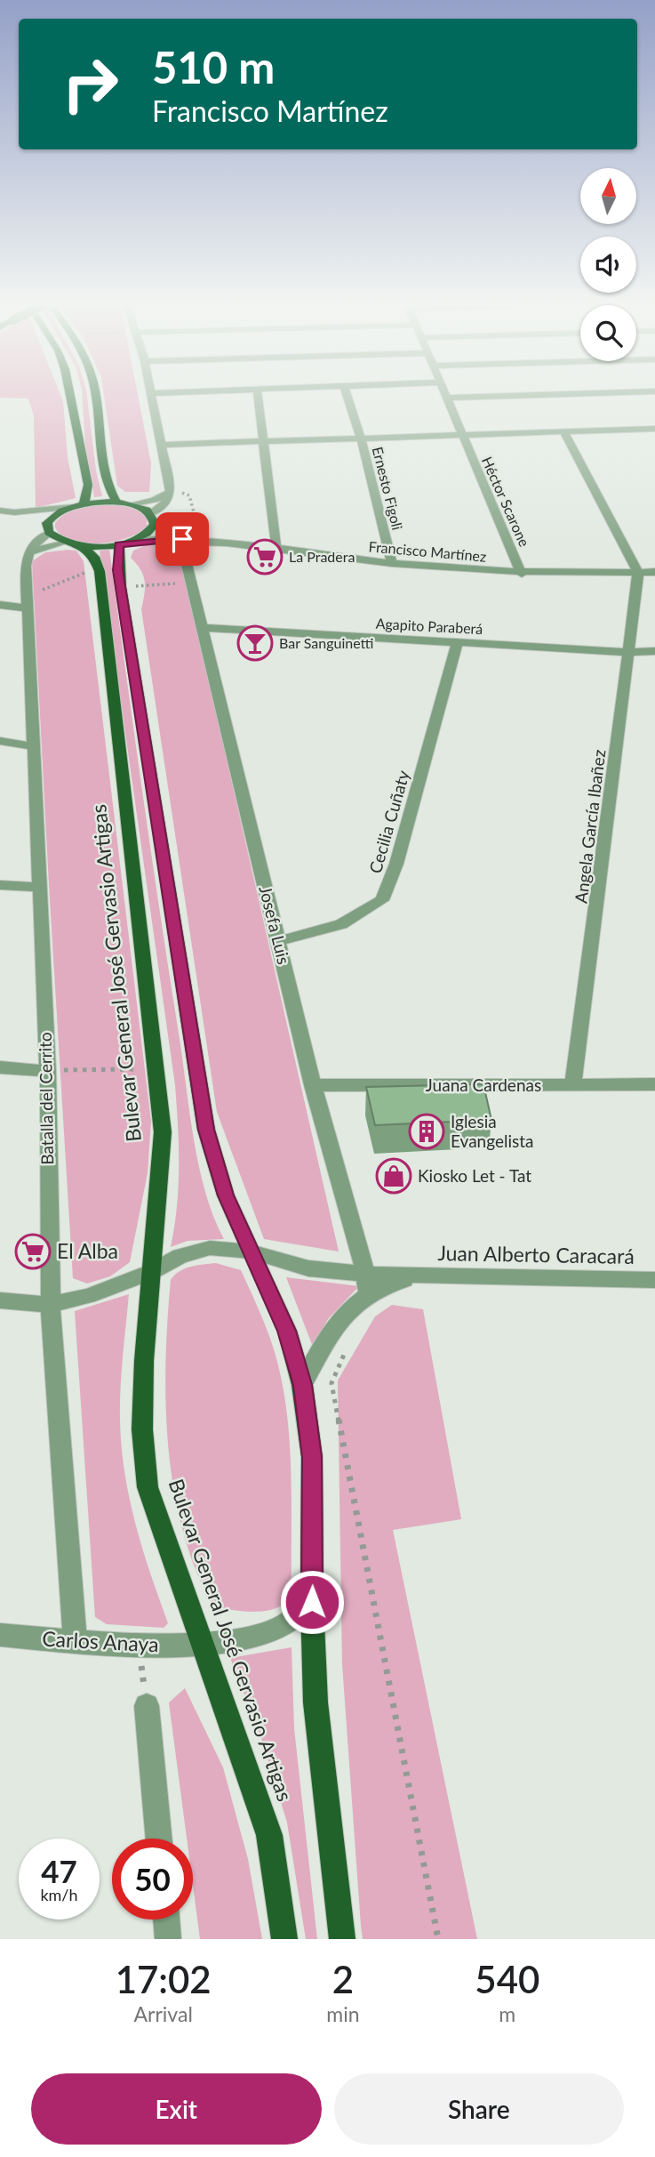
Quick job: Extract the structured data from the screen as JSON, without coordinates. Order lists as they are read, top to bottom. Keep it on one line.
{"streets":{"main road":["Bulevar General José Gervasio Artigas"],"street":["Ernesto Figoli","Héctor Scarone","Francisco Martínez","Agapito Paraberá","Cecilia Cuñaty","Angela García Ibañez","Josefa Luis","Juana Cardenas","Batalla del Cerrito","Juan Alberto Caracará","Carlos Anaya"]},"crossings":[["Ernesto Figoli","Francisco Martínez"],["Héctor Scarone","Francisco Martínez"],["Francisco Martínez","Angela García Ibañez"],["Agapito Paraberá","Cecilia Cuñaty"],["Agapito Paraberá","Angela García Ibañez"],["Agapito Paraberá","Josefa Luis"],["Cecilia Cuñaty","Josefa Luis"],["Angela García Ibañez","Juana Cardenas"],["Josefa Luis","Juana Cardenas"],["Josefa Luis","Juan Alberto Caracará"],["Bulevar General José Gervasio Artigas","Carlos Anaya"],["Batalla del Cerrito","Carlos Anaya"]],"places":{"supermarket":["La Pradera","El Alba"],"bar":["Bar Sanguinetti"],"building":["Iglesia Evangelista"],"shop":["Kiosko Let - Tat"]},"north":"top","page":{"turn":["510 m","Francisco Martínez"],"speed":"47 km/h","limit":"50","eta":["17:02","Arrival","2","min","540","m"],"buttons":["Exit","Share"]}}
